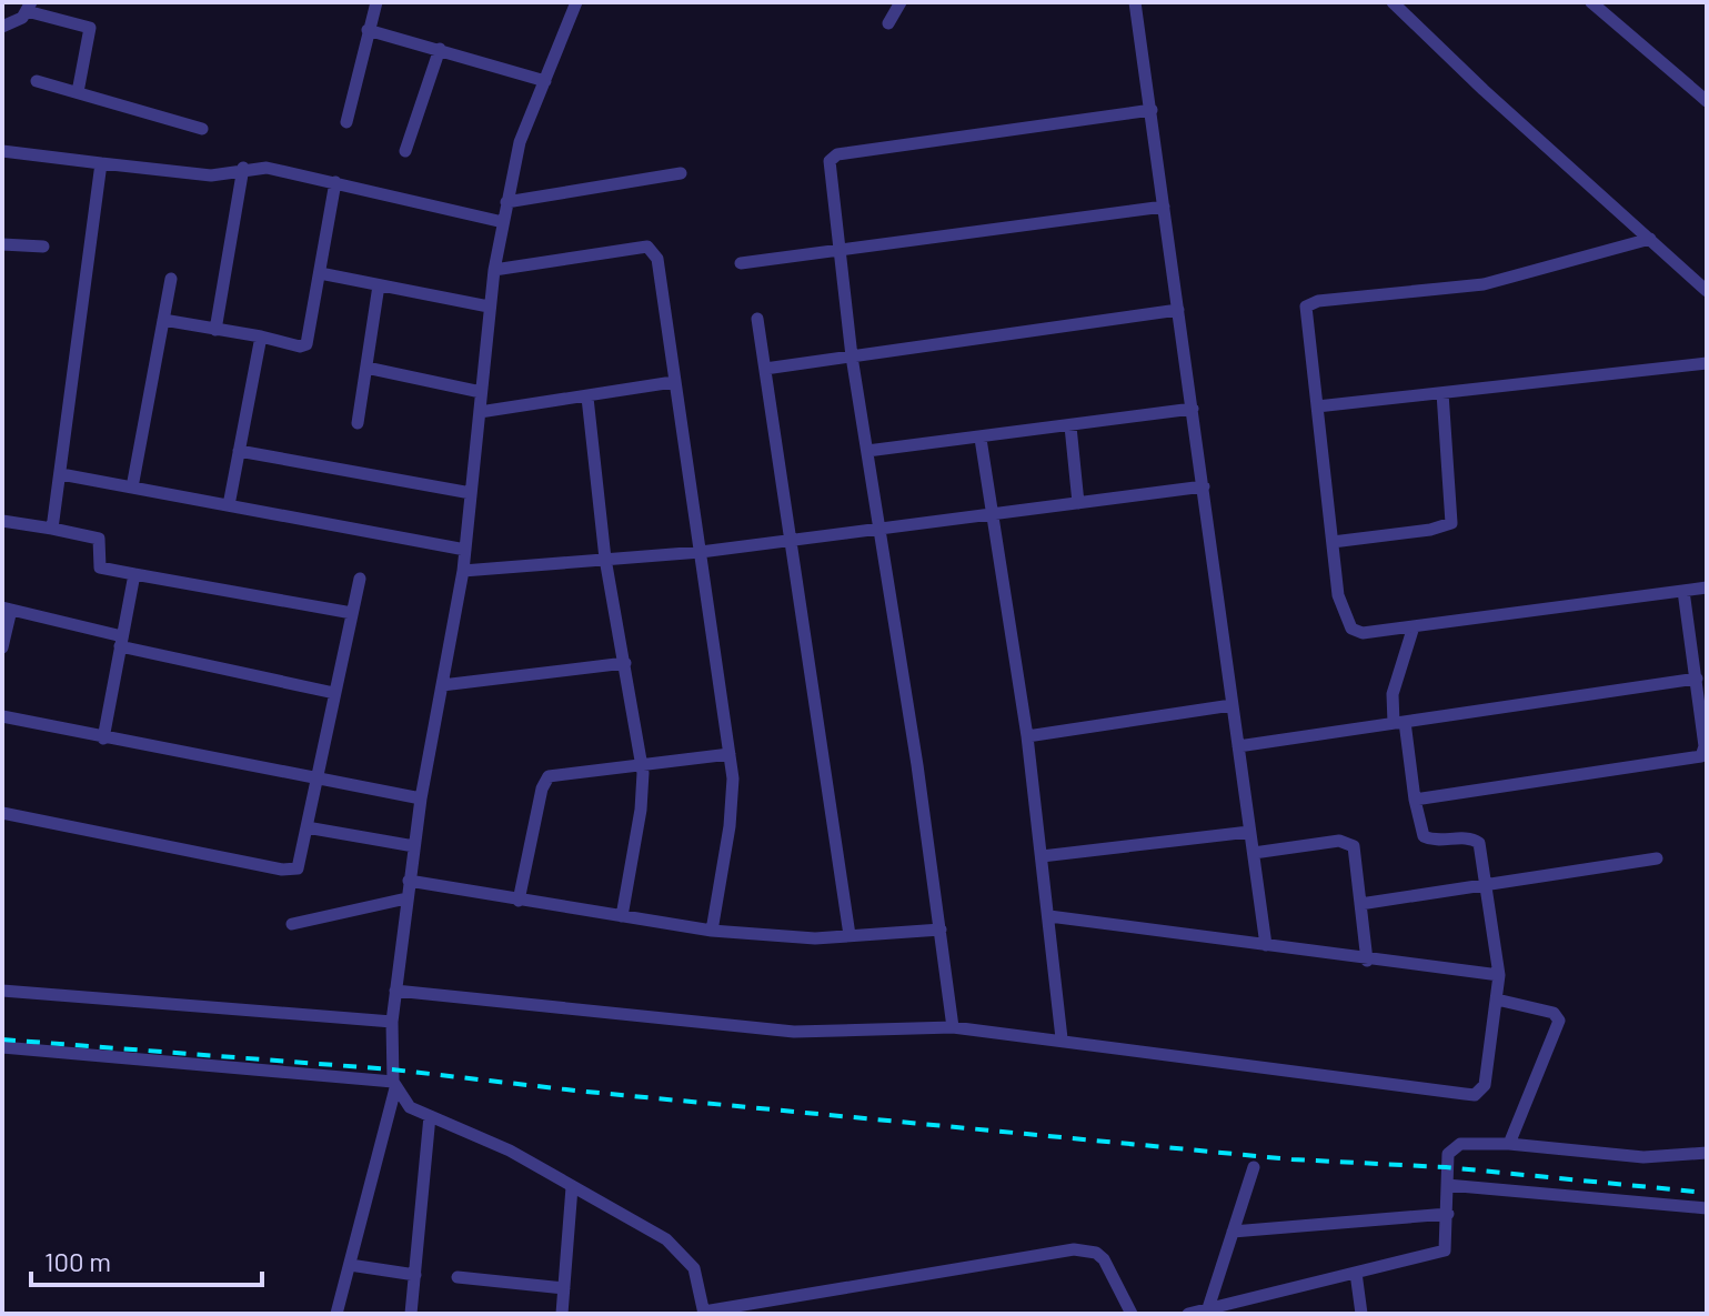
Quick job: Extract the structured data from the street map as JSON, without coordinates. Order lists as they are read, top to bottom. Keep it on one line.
{"scale_bar":"100 m"}
